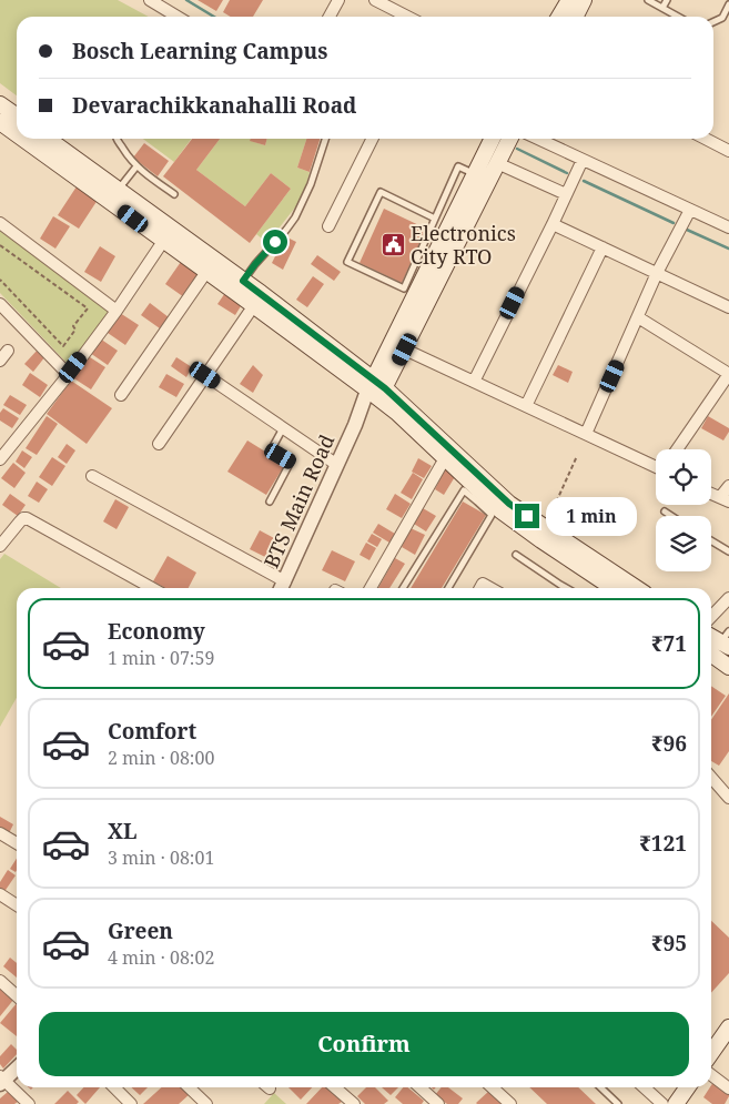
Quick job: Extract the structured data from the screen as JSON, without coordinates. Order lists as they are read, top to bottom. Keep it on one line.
{"streets":{"street":["BTS Main Road"]},"places":{"public building":["Electronics City RTO"]},"page":{"banner":["Bosch Learning Campus","Devarachikkanahalli Road"],"bubble":"1 min","list":[{"name":"Economy","note":"1 min · 07:59","value":"₹71"},{"name":"Comfort","note":"2 min · 08:00","value":"₹96"},{"name":"XL","note":"3 min · 08:01","value":"₹121"},{"name":"Green","note":"4 min · 08:02","value":"₹95"}],"buttons":"Confirm"}}
